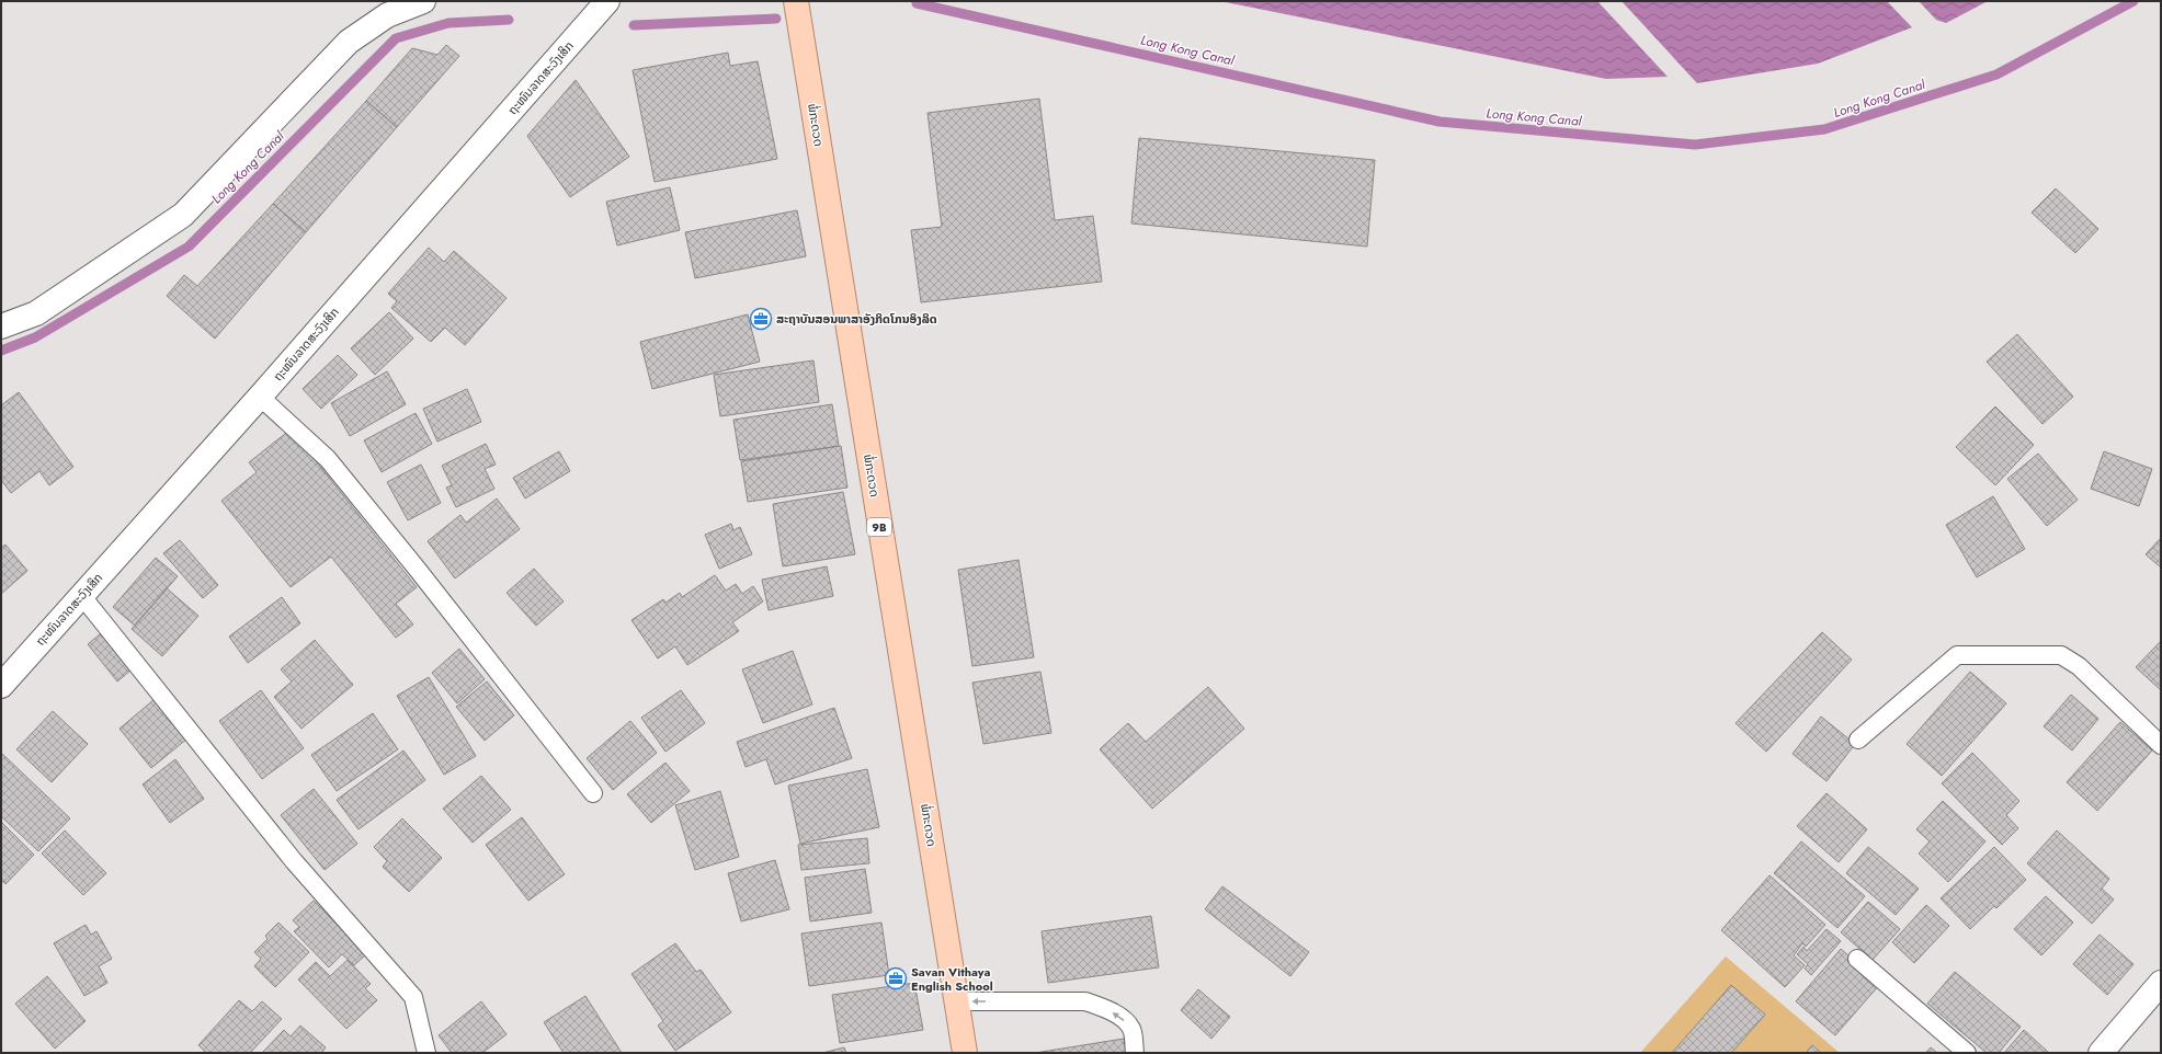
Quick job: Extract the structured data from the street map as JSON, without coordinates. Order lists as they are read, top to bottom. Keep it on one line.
{"streets":{"main road":["ພໍ່ກະດວດ","9B"],"street":["ຖະໜົນລາດສະວົງເສິກ"]},"water":["Long Kong Canal"],"places":{"office":["ສະຖາບັນສອນພາສາອັງກິດໂກນອິງລິດ","Savan Vithaya English School"]}}
